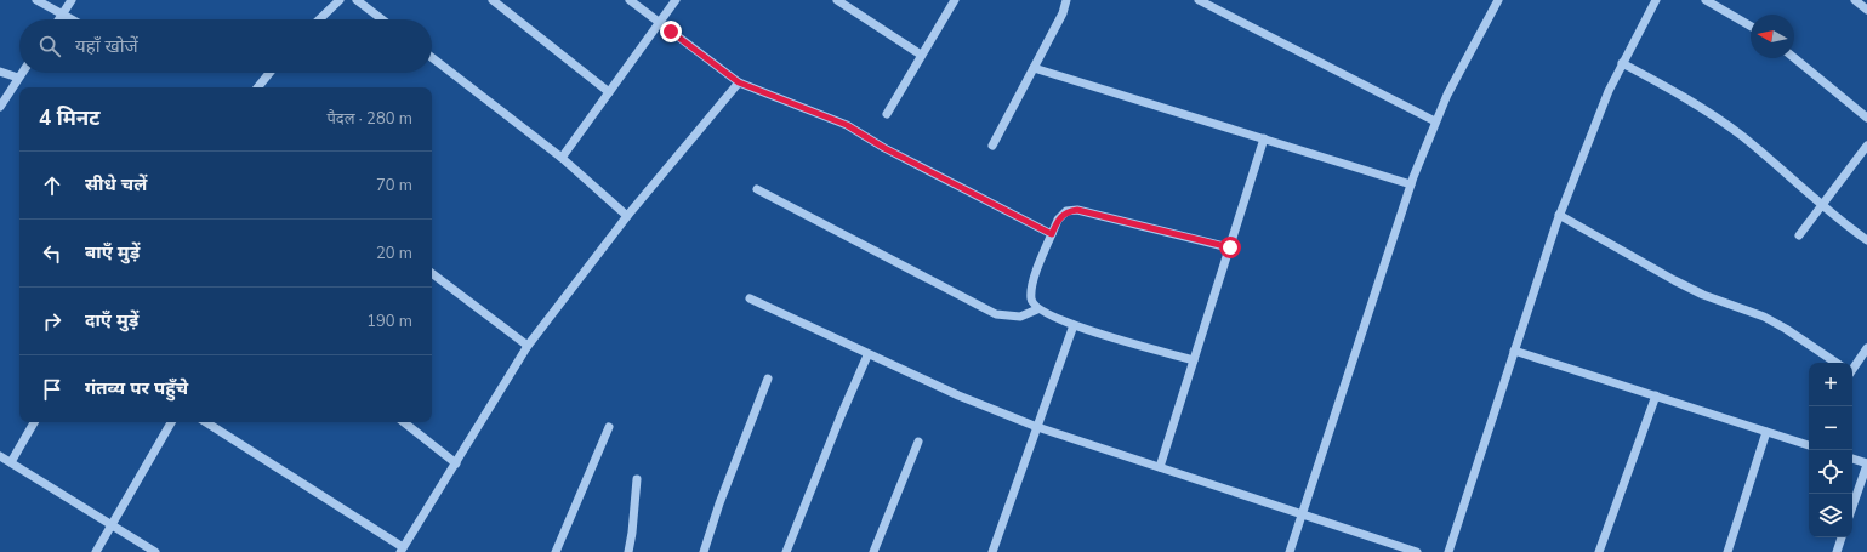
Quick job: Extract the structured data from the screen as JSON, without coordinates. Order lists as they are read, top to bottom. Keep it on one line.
{"north":"left","page":{"search":"यहाँ खोजें","heading":["4 मिनट","पैदल · 280 m"],"list":[["सीधे चलें","70 m"],["बाएँ मुड़ें","20 m"],["दाएँ मुड़ें","190 m"],"गंतव्य पर पहुँचे"],"map_buttons":["+","−"]}}
